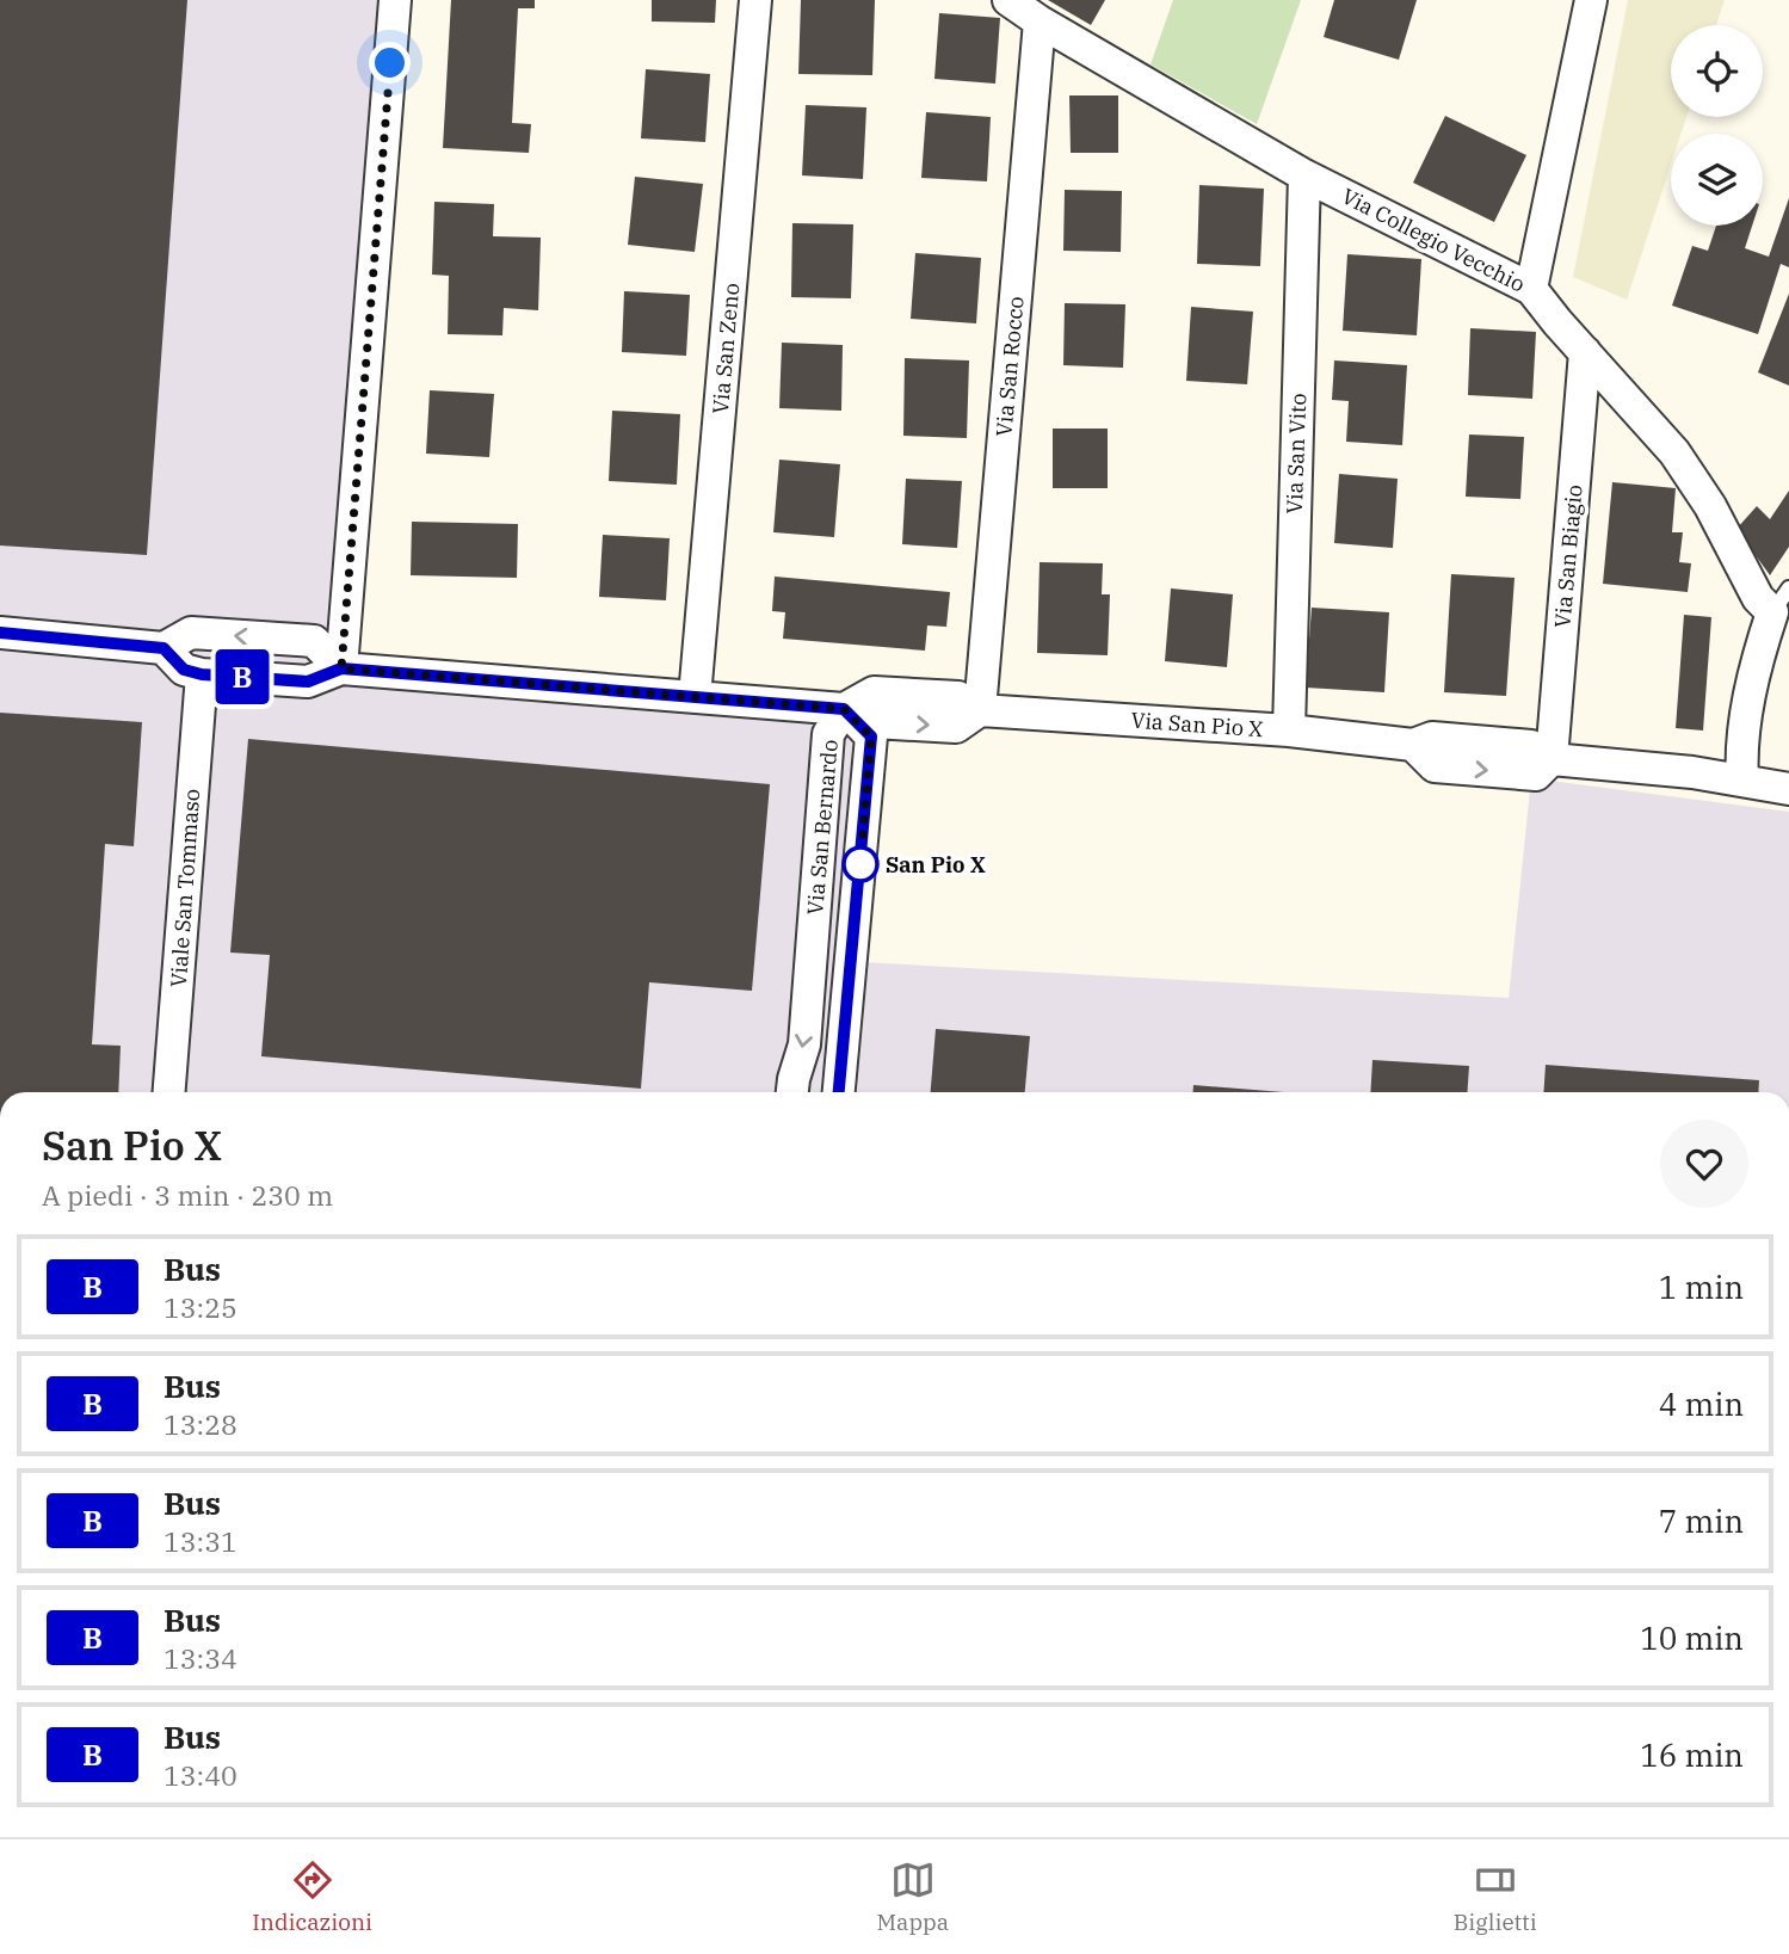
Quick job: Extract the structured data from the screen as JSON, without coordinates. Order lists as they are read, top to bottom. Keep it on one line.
{"streets":{"street":["Via Collegio Vecchio","Via San Zeno","Via San Rocco","Via San Vito","Via San Biagio","Via San Pio X","Via San Bernardo","Viale San Tommaso"]},"crossings":[["Via Collegio Vecchio","Via San Rocco"],["Via Collegio Vecchio","Via San Vito"],["Via Collegio Vecchio","Via San Biagio"],["Via Collegio Vecchio","Via San Pio X"],["Via San Zeno","Via San Pio X"],["Via San Rocco","Via San Pio X"],["Via San Vito","Via San Pio X"],["Via San Biagio","Via San Pio X"],["Via San Pio X","Via San Bernardo"],["Via San Pio X","Viale San Tommaso"]],"places":["San Pio X"],"lines":["bus line B"],"page":{"on_map":"B","heading":["San Pio X","A piedi · 3 min · 230 m"],"list":[{"mark":"B","name":"Bus","note":"13:25","value":"1 min"},{"mark":"B","name":"Bus","note":"13:28","value":"4 min"},{"mark":"B","name":"Bus","note":"13:31","value":"7 min"},{"mark":"B","name":"Bus","note":"13:34","value":"10 min"},{"mark":"B","name":"Bus","note":"13:40","value":"16 min"}],"tabs":["Indicazioni","Mappa","Biglietti"]}}
